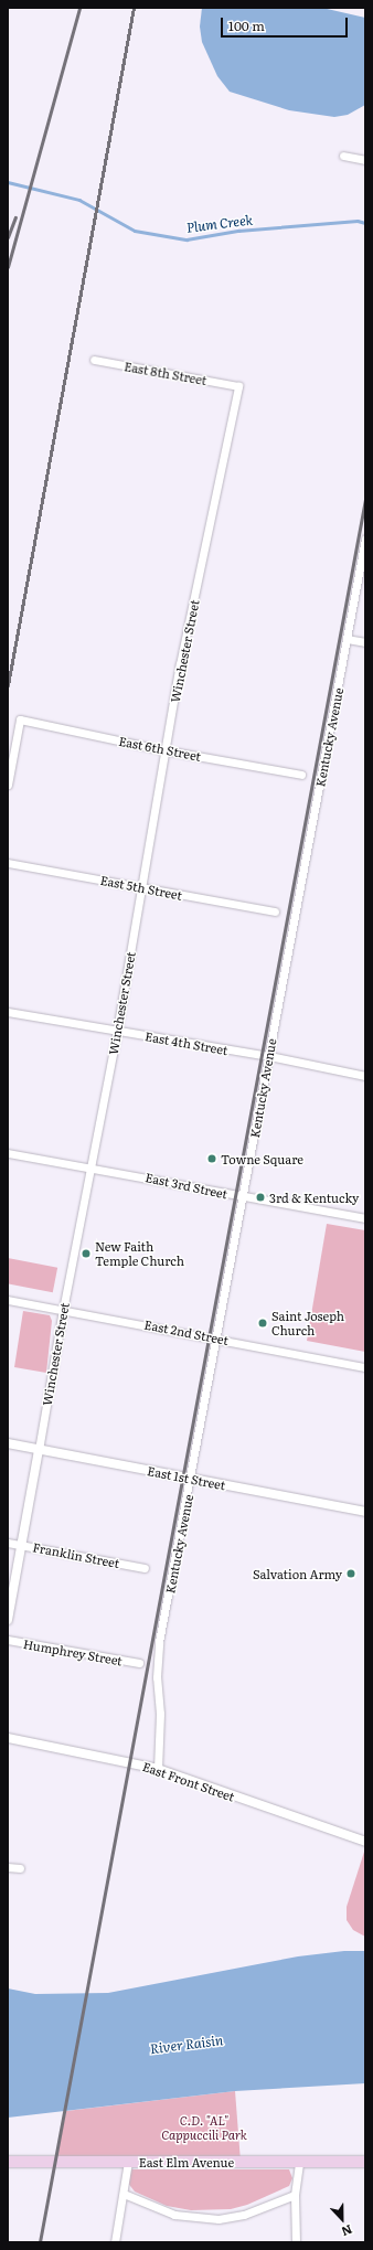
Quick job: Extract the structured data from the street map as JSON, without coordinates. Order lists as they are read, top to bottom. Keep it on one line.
{"streets":{"main road":["East Elm Avenue"],"street":["East 8th Street","Winchester Street","Kentucky Avenue","East 6th Street","East 5th Street","East 4th Street","East 3rd Street","East 2nd Street","East 1st Street","Franklin Street","Humphrey Street","East Front Street"]},"crossings":[["East 8th Street","Winchester Street"],["Winchester Street","East 6th Street"],["Winchester Street","East 5th Street"],["Winchester Street","East 4th Street"],["Winchester Street","East 3rd Street"],["Winchester Street","East 2nd Street"],["Winchester Street","East 1st Street"],["Winchester Street","Franklin Street"],["Kentucky Avenue","East 4th Street"],["Kentucky Avenue","East 3rd Street"],["Kentucky Avenue","East 2nd Street"],["Kentucky Avenue","East 1st Street"],["Kentucky Avenue","East Front Street"]],"water":["Plum Creek","River Raisin"],"parks":["C.D. \"AL\" Cappuccili Park"],"places":["Towne Square","3rd & Kentucky","New Faith Temple Church","Saint Joseph Church","Salvation Army"],"scale_bar":"100 m","north":"bottom"}
